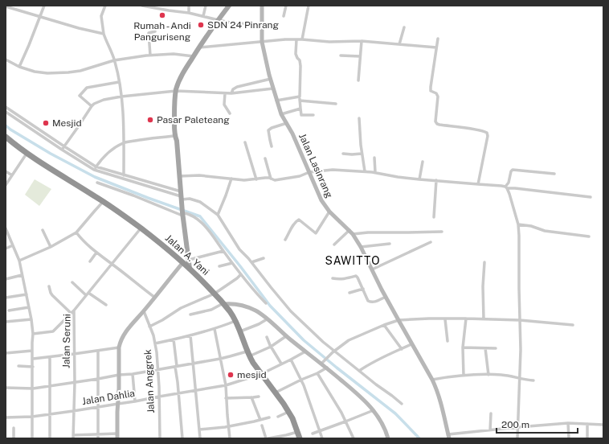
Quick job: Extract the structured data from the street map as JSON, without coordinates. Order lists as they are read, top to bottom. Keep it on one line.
{"streets":{"highway":["Jalan A. Yani"],"street":["Jalan Lasinrang","Jalan Seruni","Jalan Anggrek","Jalan Dahlia"]},"crossings":[["Jalan A. Yani","Jalan Seruni"],["Jalan A. Yani","Jalan Dahlia"],["Jalan Seruni","Jalan Dahlia"],["Jalan Anggrek","Jalan Dahlia"]],"districts":["SAWITTO"],"places":["Rumah - Andi Panguriseng","SDN 24 Pinrang","Pasar Paleteang","Mesjid","mesjid"],"scale_bar":"200 m"}
